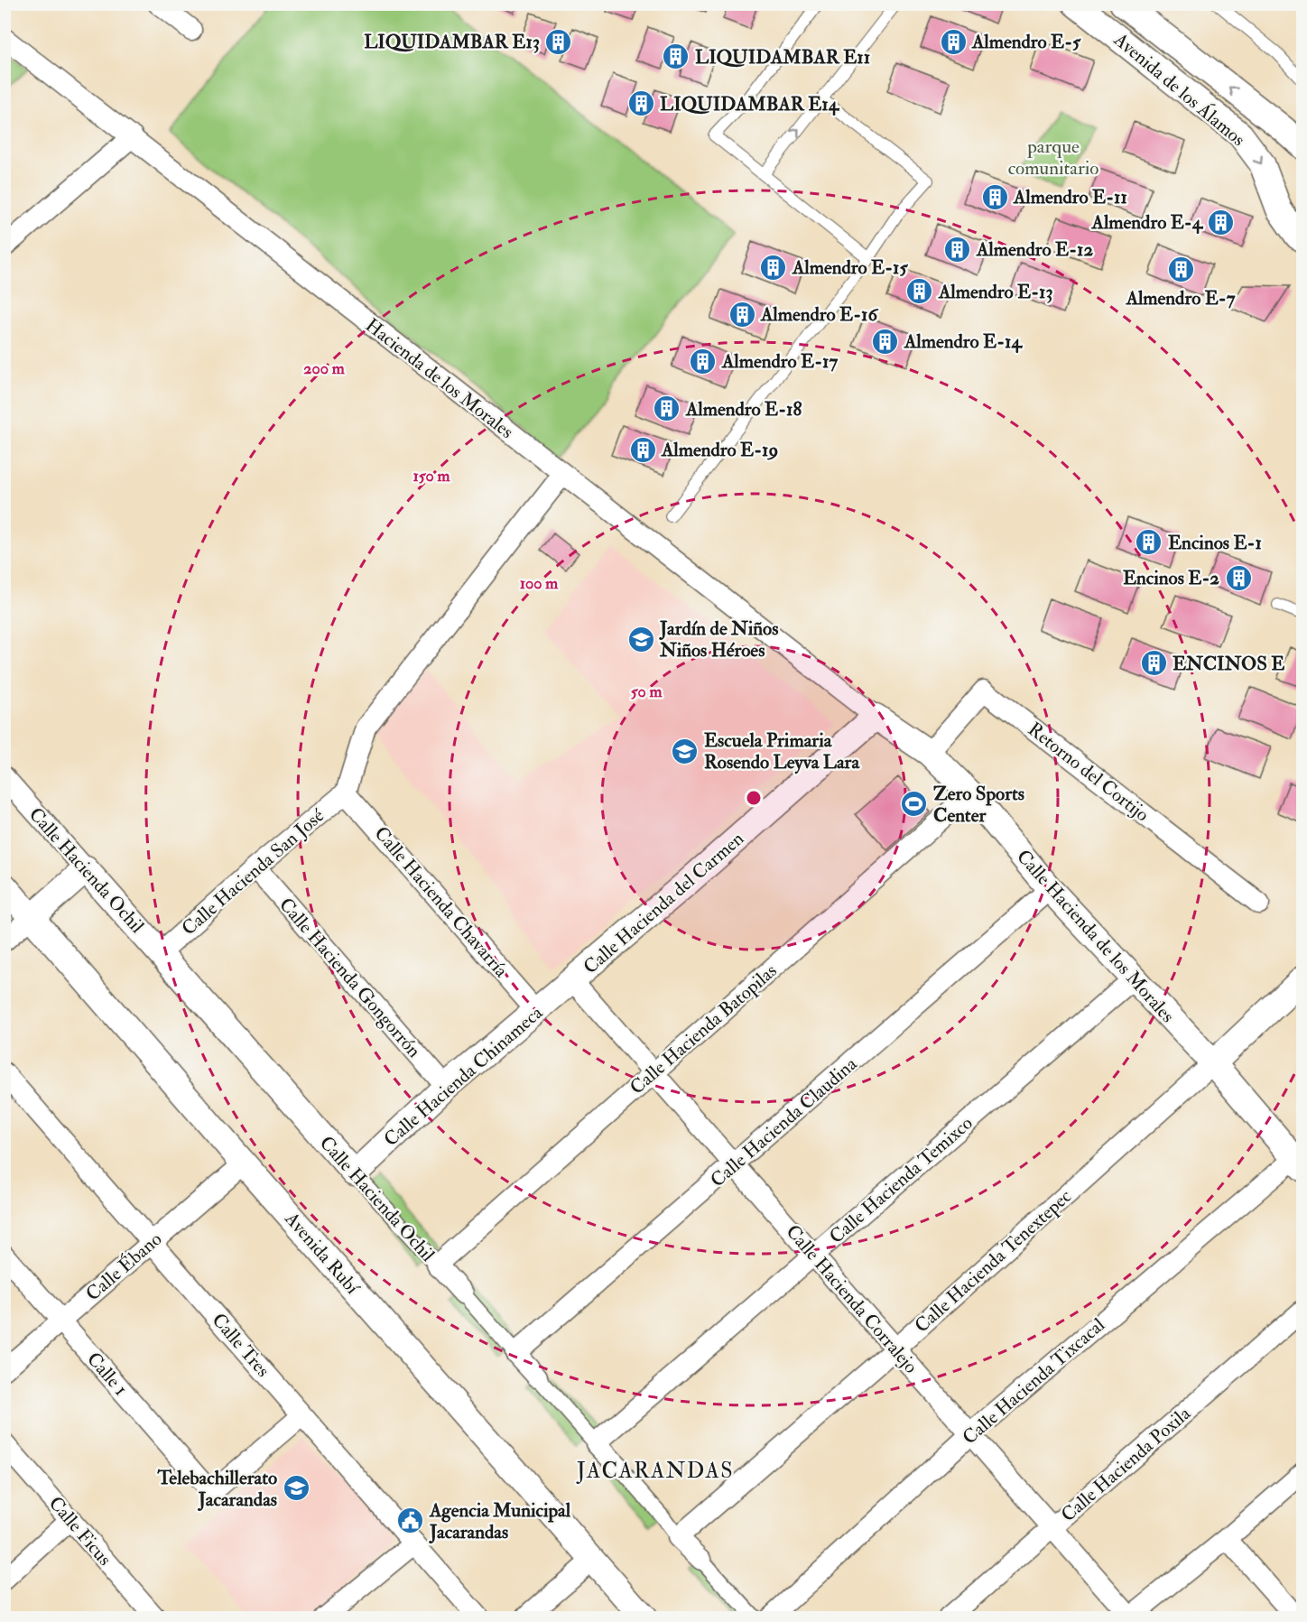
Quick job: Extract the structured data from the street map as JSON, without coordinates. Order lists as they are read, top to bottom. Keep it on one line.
{"streets":{"street":["Avenida de los Álamos","Hacienda de los Morales","Retorno del Cortijo","Calle Hacienda Ochil","Calle Hacienda San José","Calle Hacienda Chavarría","Calle Hacienda del Carmen","Calle Hacienda de los Morales","Calle Hacienda Gongorrón","Calle Hacienda Batopilas","Calle Hacienda Chinameca","Calle Hacienda Claudina","Calle Hacienda Temixco","Avenida Rubí","Calle Hacienda Tenextepec","Calle Ébano","Calle Hacienda Corralejo","Calle Tres","Calle 1","Calle Hacienda Tixcacal","Calle Hacienda Poxila","Calle Ficus"]},"crossings":[["Hacienda de los Morales","Calle Hacienda del Carmen"],["Hacienda de los Morales","Calle Hacienda de los Morales"],["Retorno del Cortijo","Calle Hacienda de los Morales"],["Calle Hacienda Ochil","Calle Hacienda San José"],["Calle Hacienda Ochil","Calle Hacienda Batopilas"],["Calle Hacienda Ochil","Calle Hacienda Chinameca"],["Calle Hacienda Ochil","Calle Hacienda Claudina"],["Calle Hacienda Ochil","Calle Hacienda Temixco"],["Calle Hacienda Ochil","Calle Hacienda Tenextepec"],["Calle Hacienda San José","Calle Hacienda Chavarría"],["Calle Hacienda San José","Calle Hacienda Gongorrón"],["Calle Hacienda Chavarría","Calle Hacienda Chinameca"],["Calle Hacienda del Carmen","Calle Hacienda de los Morales"],["Calle Hacienda del Carmen","Calle Hacienda Chinameca"],["Calle Hacienda del Carmen","Calle Hacienda Corralejo"],["Calle Hacienda de los Morales","Calle Hacienda Batopilas"],["Calle Hacienda de los Morales","Calle Hacienda Claudina"],["Calle Hacienda de los Morales","Calle Hacienda Temixco"],["Calle Hacienda de los Morales","Calle Hacienda Tenextepec"],["Calle Hacienda de los Morales","Calle Hacienda Tixcacal"],["Calle Hacienda Gongorrón","Calle Hacienda Chinameca"],["Calle Hacienda Batopilas","Calle Hacienda Corralejo"],["Calle Hacienda Chinameca","Calle Hacienda Corralejo"],["Calle Hacienda Claudina","Calle Hacienda Corralejo"],["Calle Hacienda Temixco","Calle Hacienda Corralejo"],["Avenida Rubí","Calle Ébano"],["Calle Hacienda Tenextepec","Calle Hacienda Corralejo"],["Calle Ébano","Calle Tres"],["Calle Ébano","Calle 1"],["Calle Hacienda Corralejo","Calle Hacienda Tixcacal"],["Calle Hacienda Corralejo","Calle Hacienda Poxila"],["Calle Tres","Calle 1"]],"districts":["JACARANDAS"],"parks":["parque comunitario"],"places":{"building":["LIQUIDAMBAR E13","Almendro E-5","LIQUIDAMBAR E11","LIQUIDAMBAR E14","Almendro E-11","Almendro E-4","Almendro E-12","Almendro E-15","Almendro E-7","Almendro E-13","Almendro E-16","Almendro E-14","Almendro E-17","Almendro E-18","Almendro E-19","Encinos E-1","Encinos E-2","ENCINOS E"],"school or university":["Jardín de Niños Niños Héroes","Escuela Primaria Rosendo Leyva Lara","Telebachillerato Jacarandas"],"sports":["Zero Sports Center"],"public building":["Agencia Municipal Jacarandas"]},"rings":["200 m","150 m","100 m","50 m"]}
